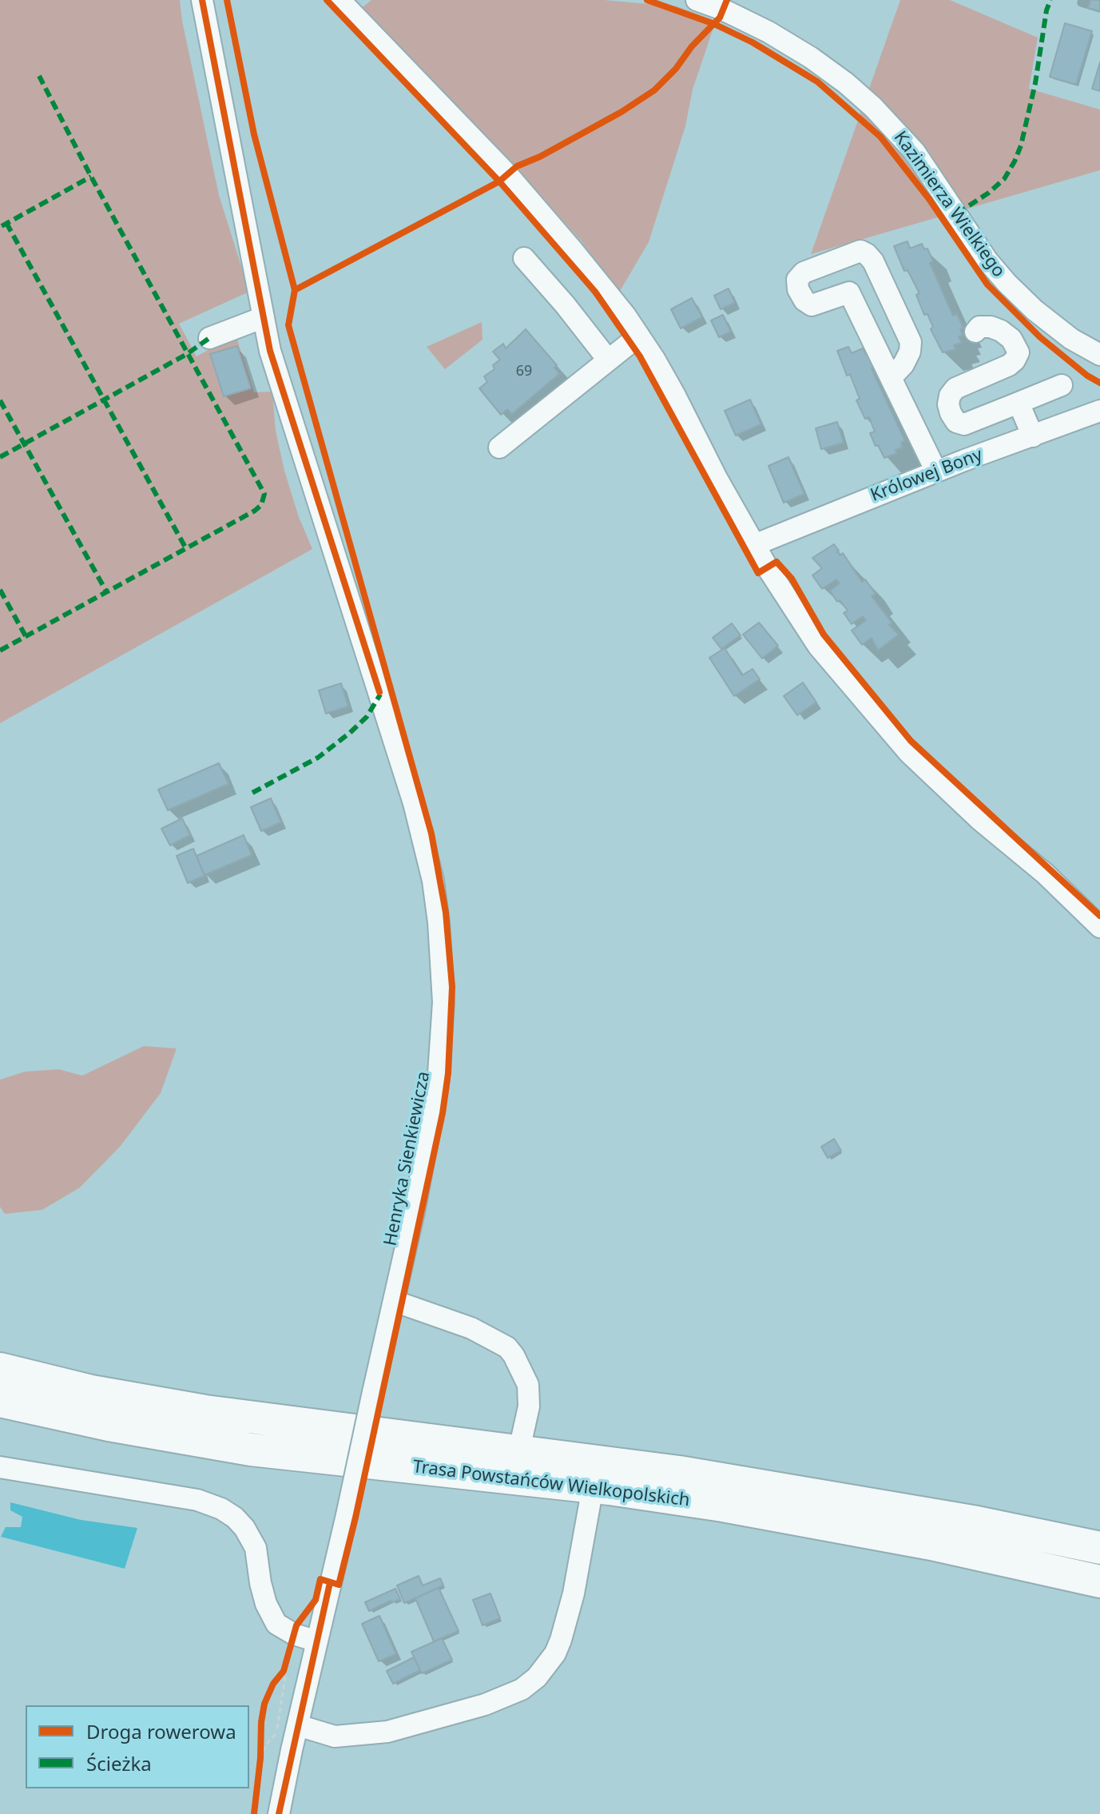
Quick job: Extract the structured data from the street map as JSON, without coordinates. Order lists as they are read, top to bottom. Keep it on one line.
{"streets":{"highway":["Trasa Powstańców Wielkopolskich"],"street":["Kazimierza Wielkiego","Królowej Bony","Henryka Sienkiewicza"]},"house_numbers":["69"],"legend":["Droga rowerowa","Ścieżka"]}
